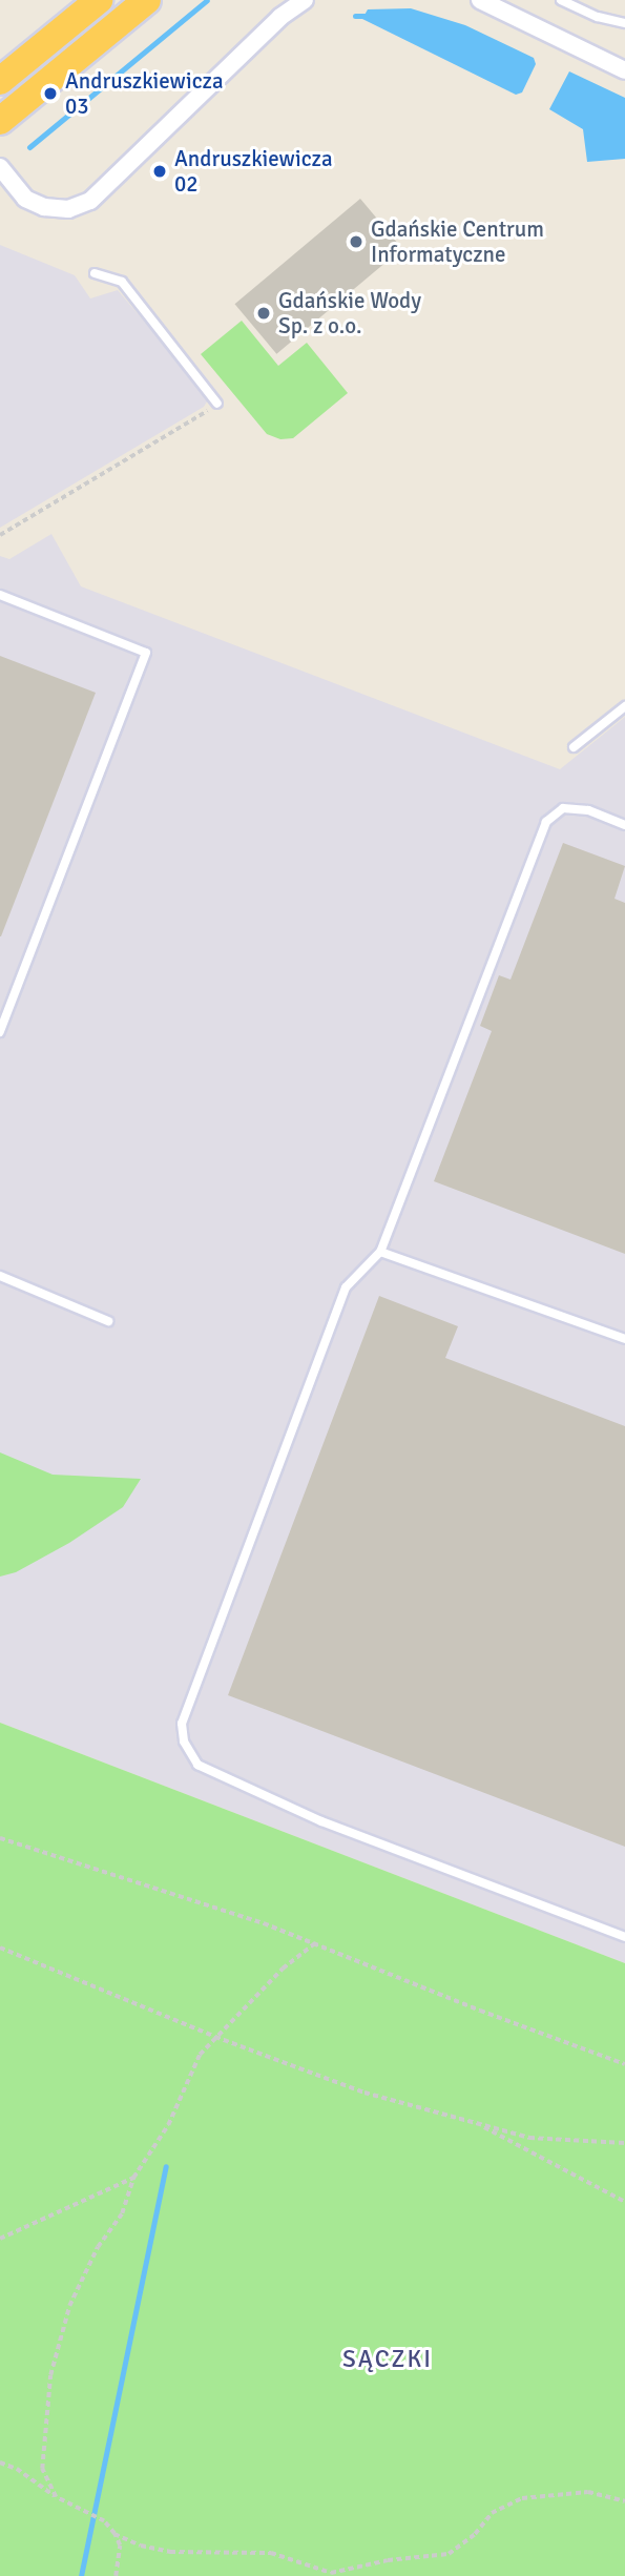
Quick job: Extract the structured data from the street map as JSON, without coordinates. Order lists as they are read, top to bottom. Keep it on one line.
{"districts":["SĄCZKI"],"places":["Andruszkiewicza 03","Andruszkiewicza 02","Gdańskie Centrum Informatyczne","Gdańskie Wody Sp. z o.o."]}
